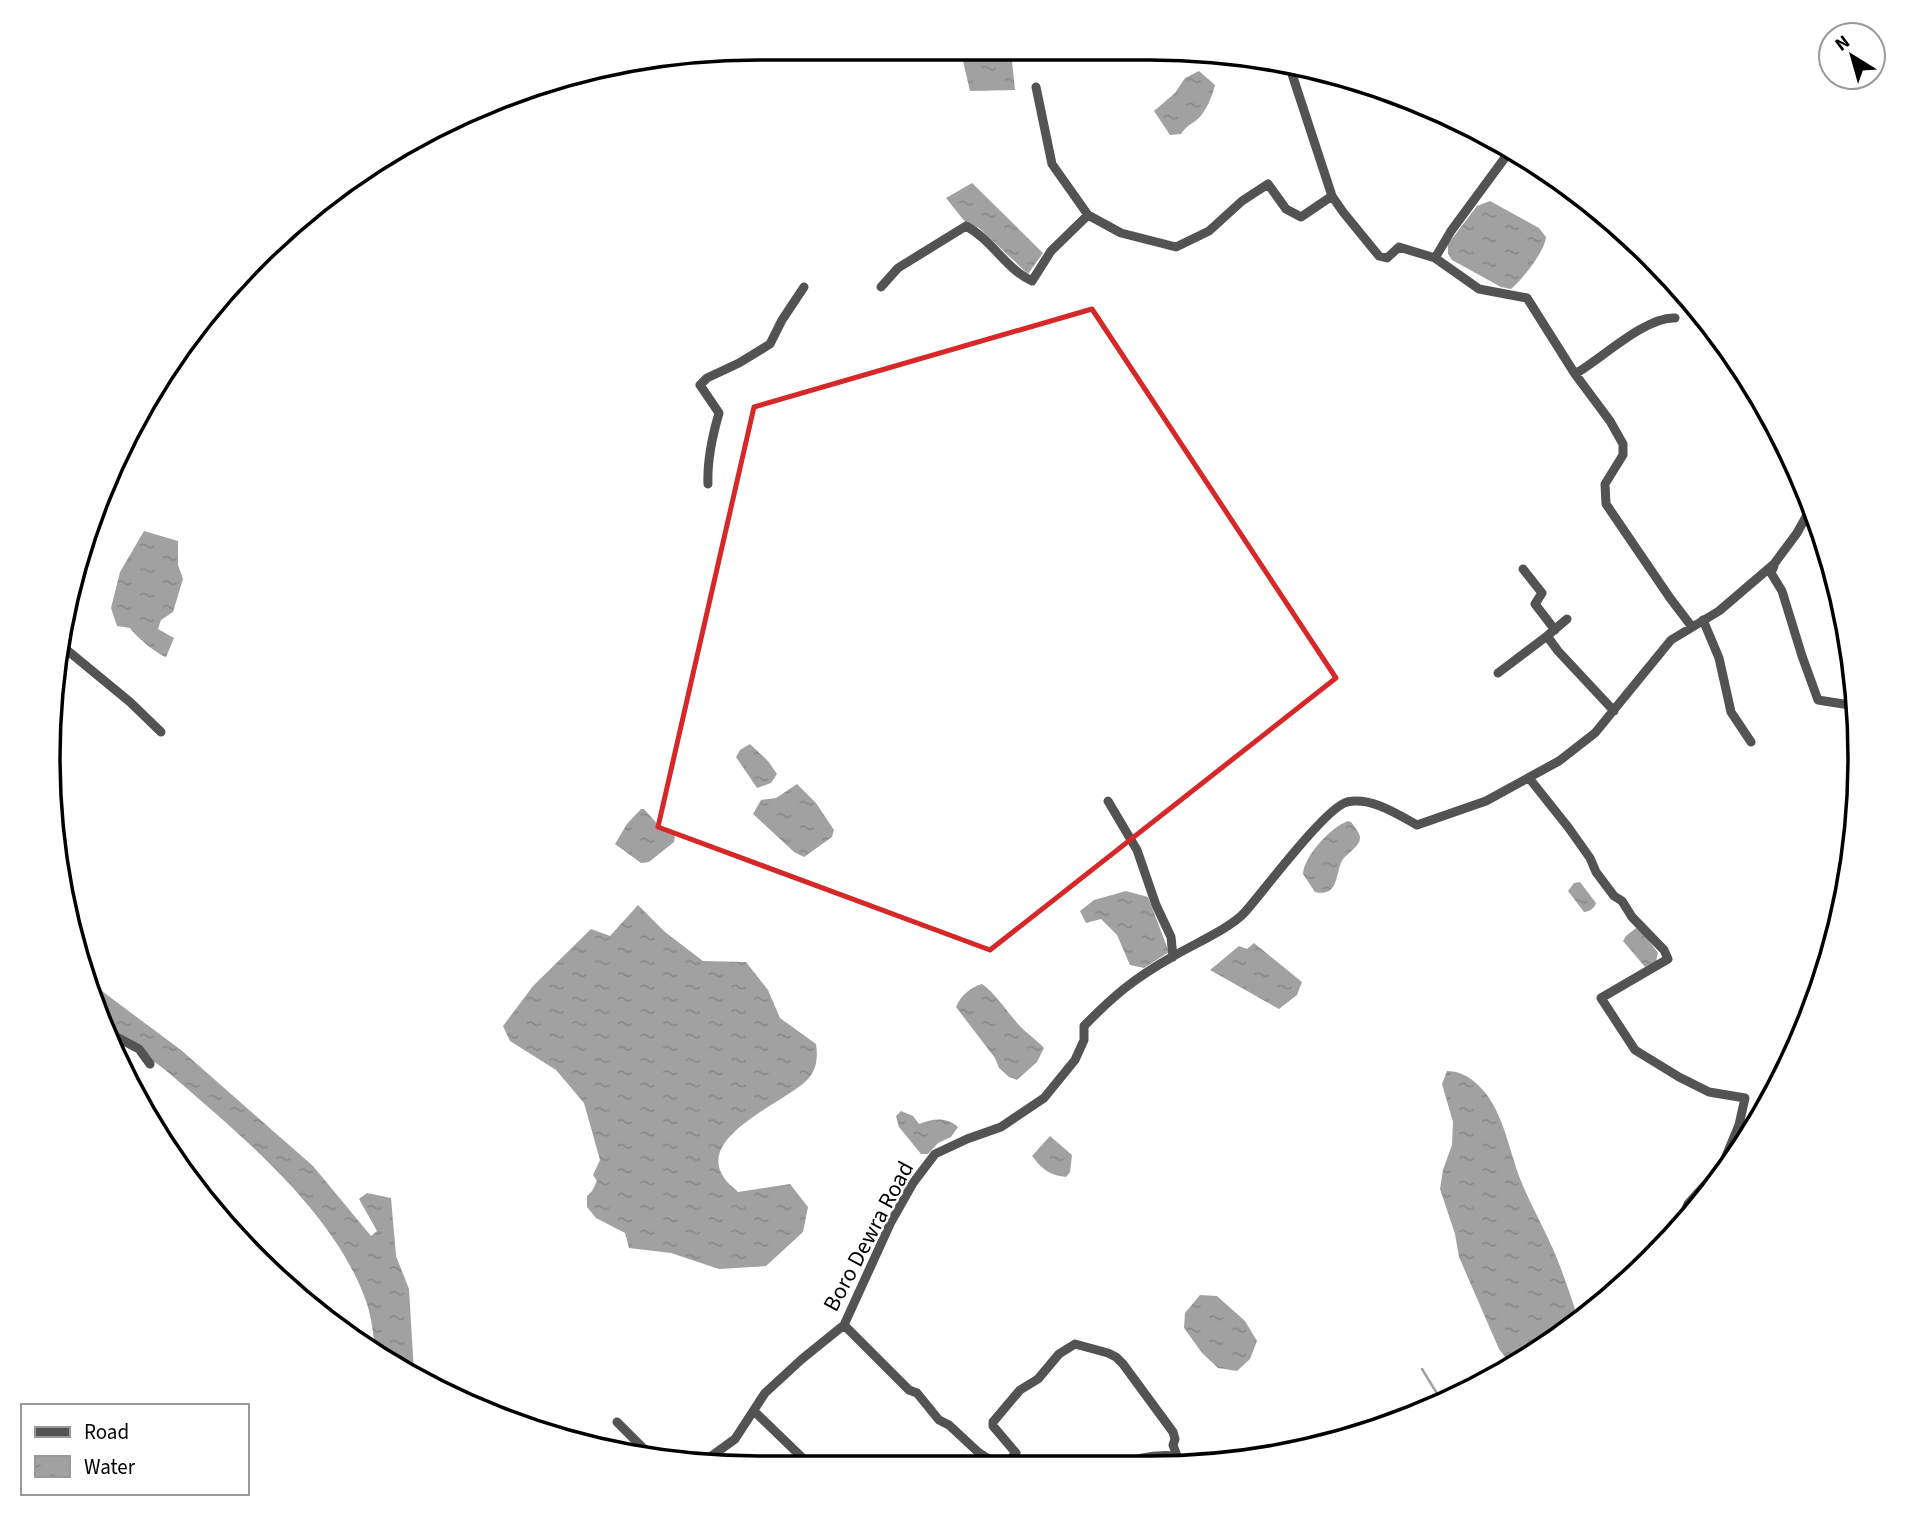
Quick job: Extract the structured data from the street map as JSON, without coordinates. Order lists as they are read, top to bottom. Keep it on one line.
{"streets":{"street":["Boro Dewra Road"]},"legend":["Road","Water"],"north":"top left"}
